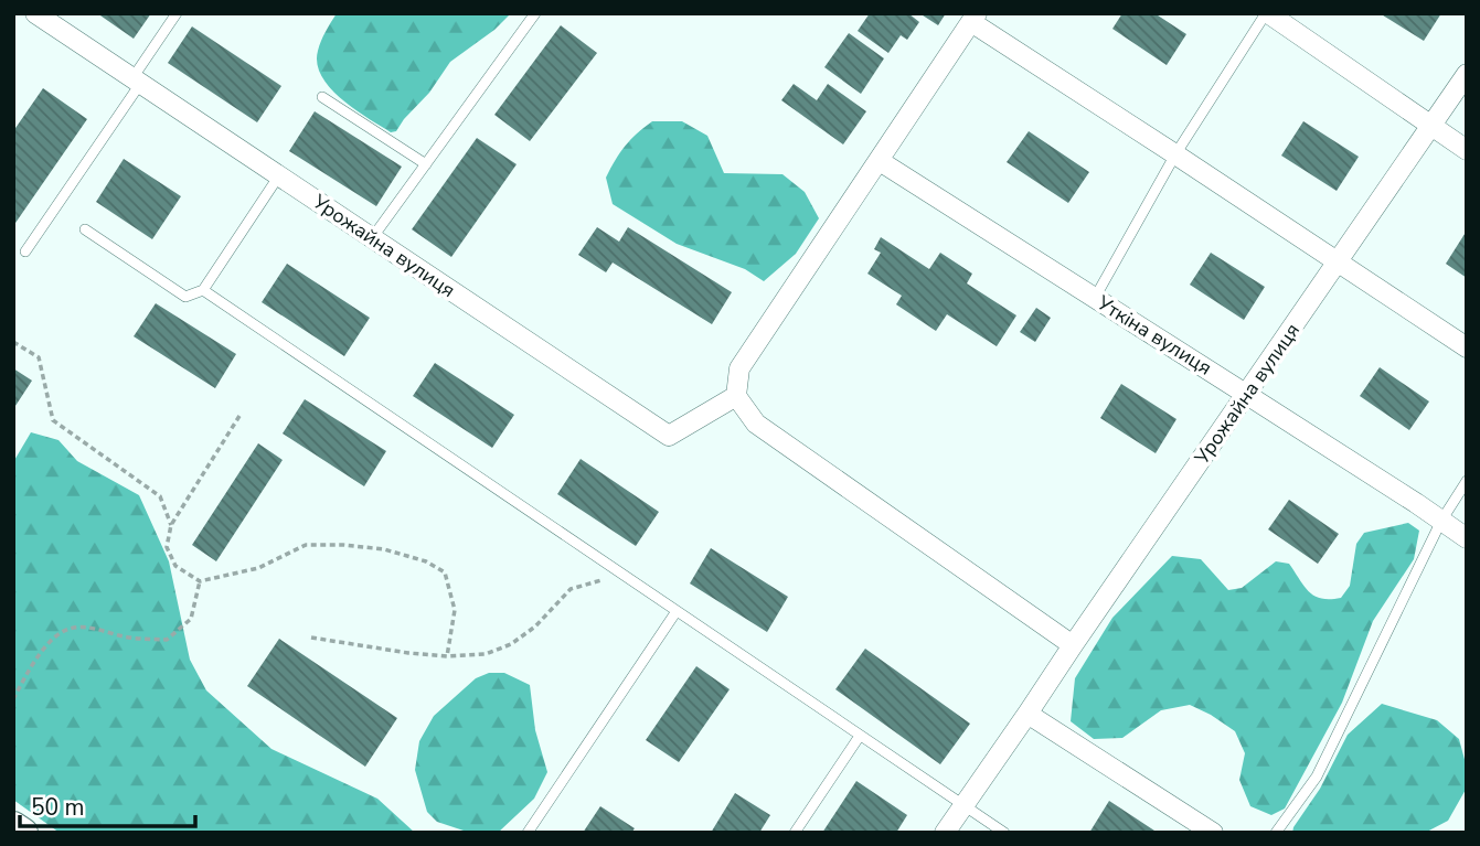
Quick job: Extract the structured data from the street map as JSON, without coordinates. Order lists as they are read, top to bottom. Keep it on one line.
{"streets":{"street":["Урожайна вулиця","Уткiна вулиця"]},"crossings":[["Урожайна вулиця","Уткiна вулиця"]],"scale_bar":"50 m"}
